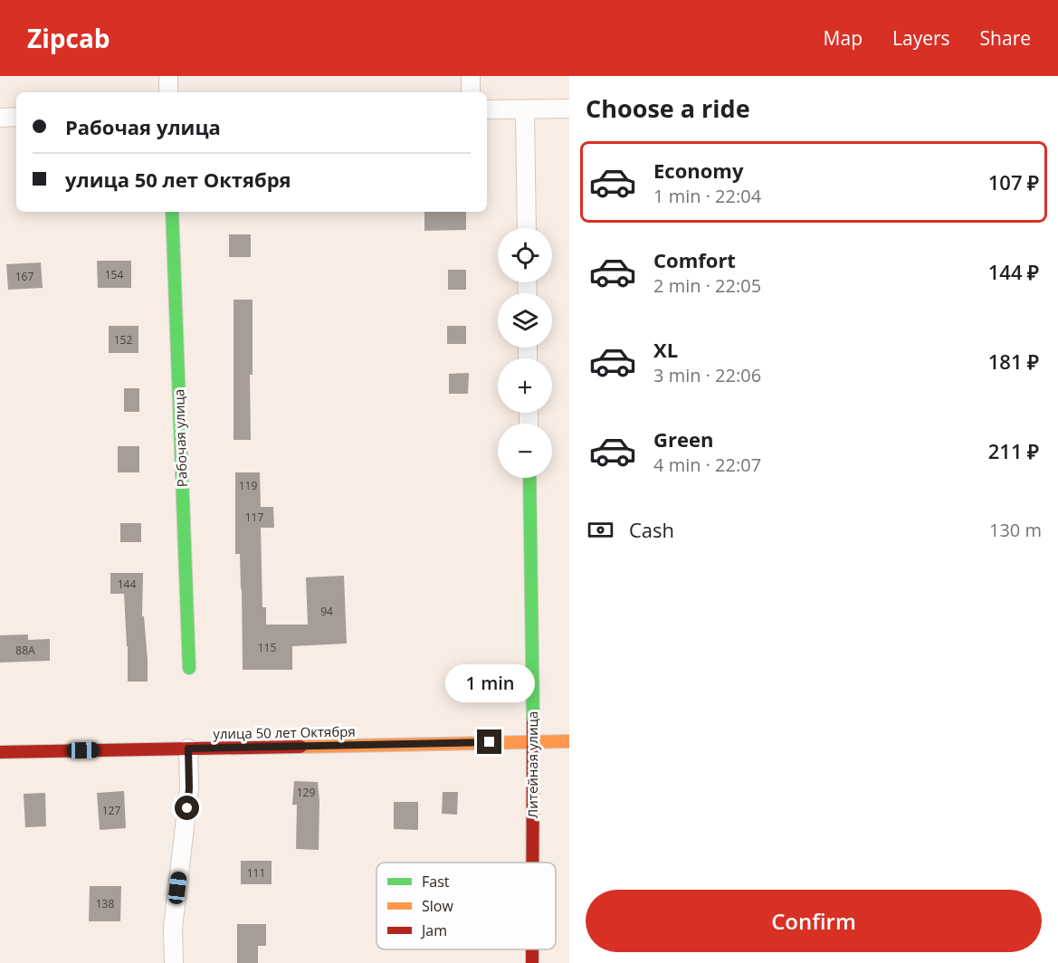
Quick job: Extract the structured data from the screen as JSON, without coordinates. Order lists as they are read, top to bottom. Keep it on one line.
{"streets":{"street":["Рабочая улица","улица 50 лет Октября","Литейная улица"]},"crossings":[["улица 50 лет Октября","Литейная улица"]],"house_numbers":["154","167","152","119","117","144","94","115","88А","129","127","111","138"],"legend":["Fast","Slow","Jam"],"page":{"header":"Zipcab","nav":["Map","Layers","Share"],"heading":"Choose a ride","banner":["Рабочая улица","улица 50 лет Октября"],"list":[{"name":"Economy","note":"1 min · 22:04","value":"107 ₽"},{"name":"Comfort","note":"2 min · 22:05","value":"144 ₽"},{"name":"XL","note":"3 min · 22:06","value":"181 ₽"},{"name":"Green","note":"4 min · 22:07","value":"211 ₽"}],"map_buttons":["+","−"],"pay":["Cash","130 m"],"bubble":"1 min","buttons":"Confirm"}}
